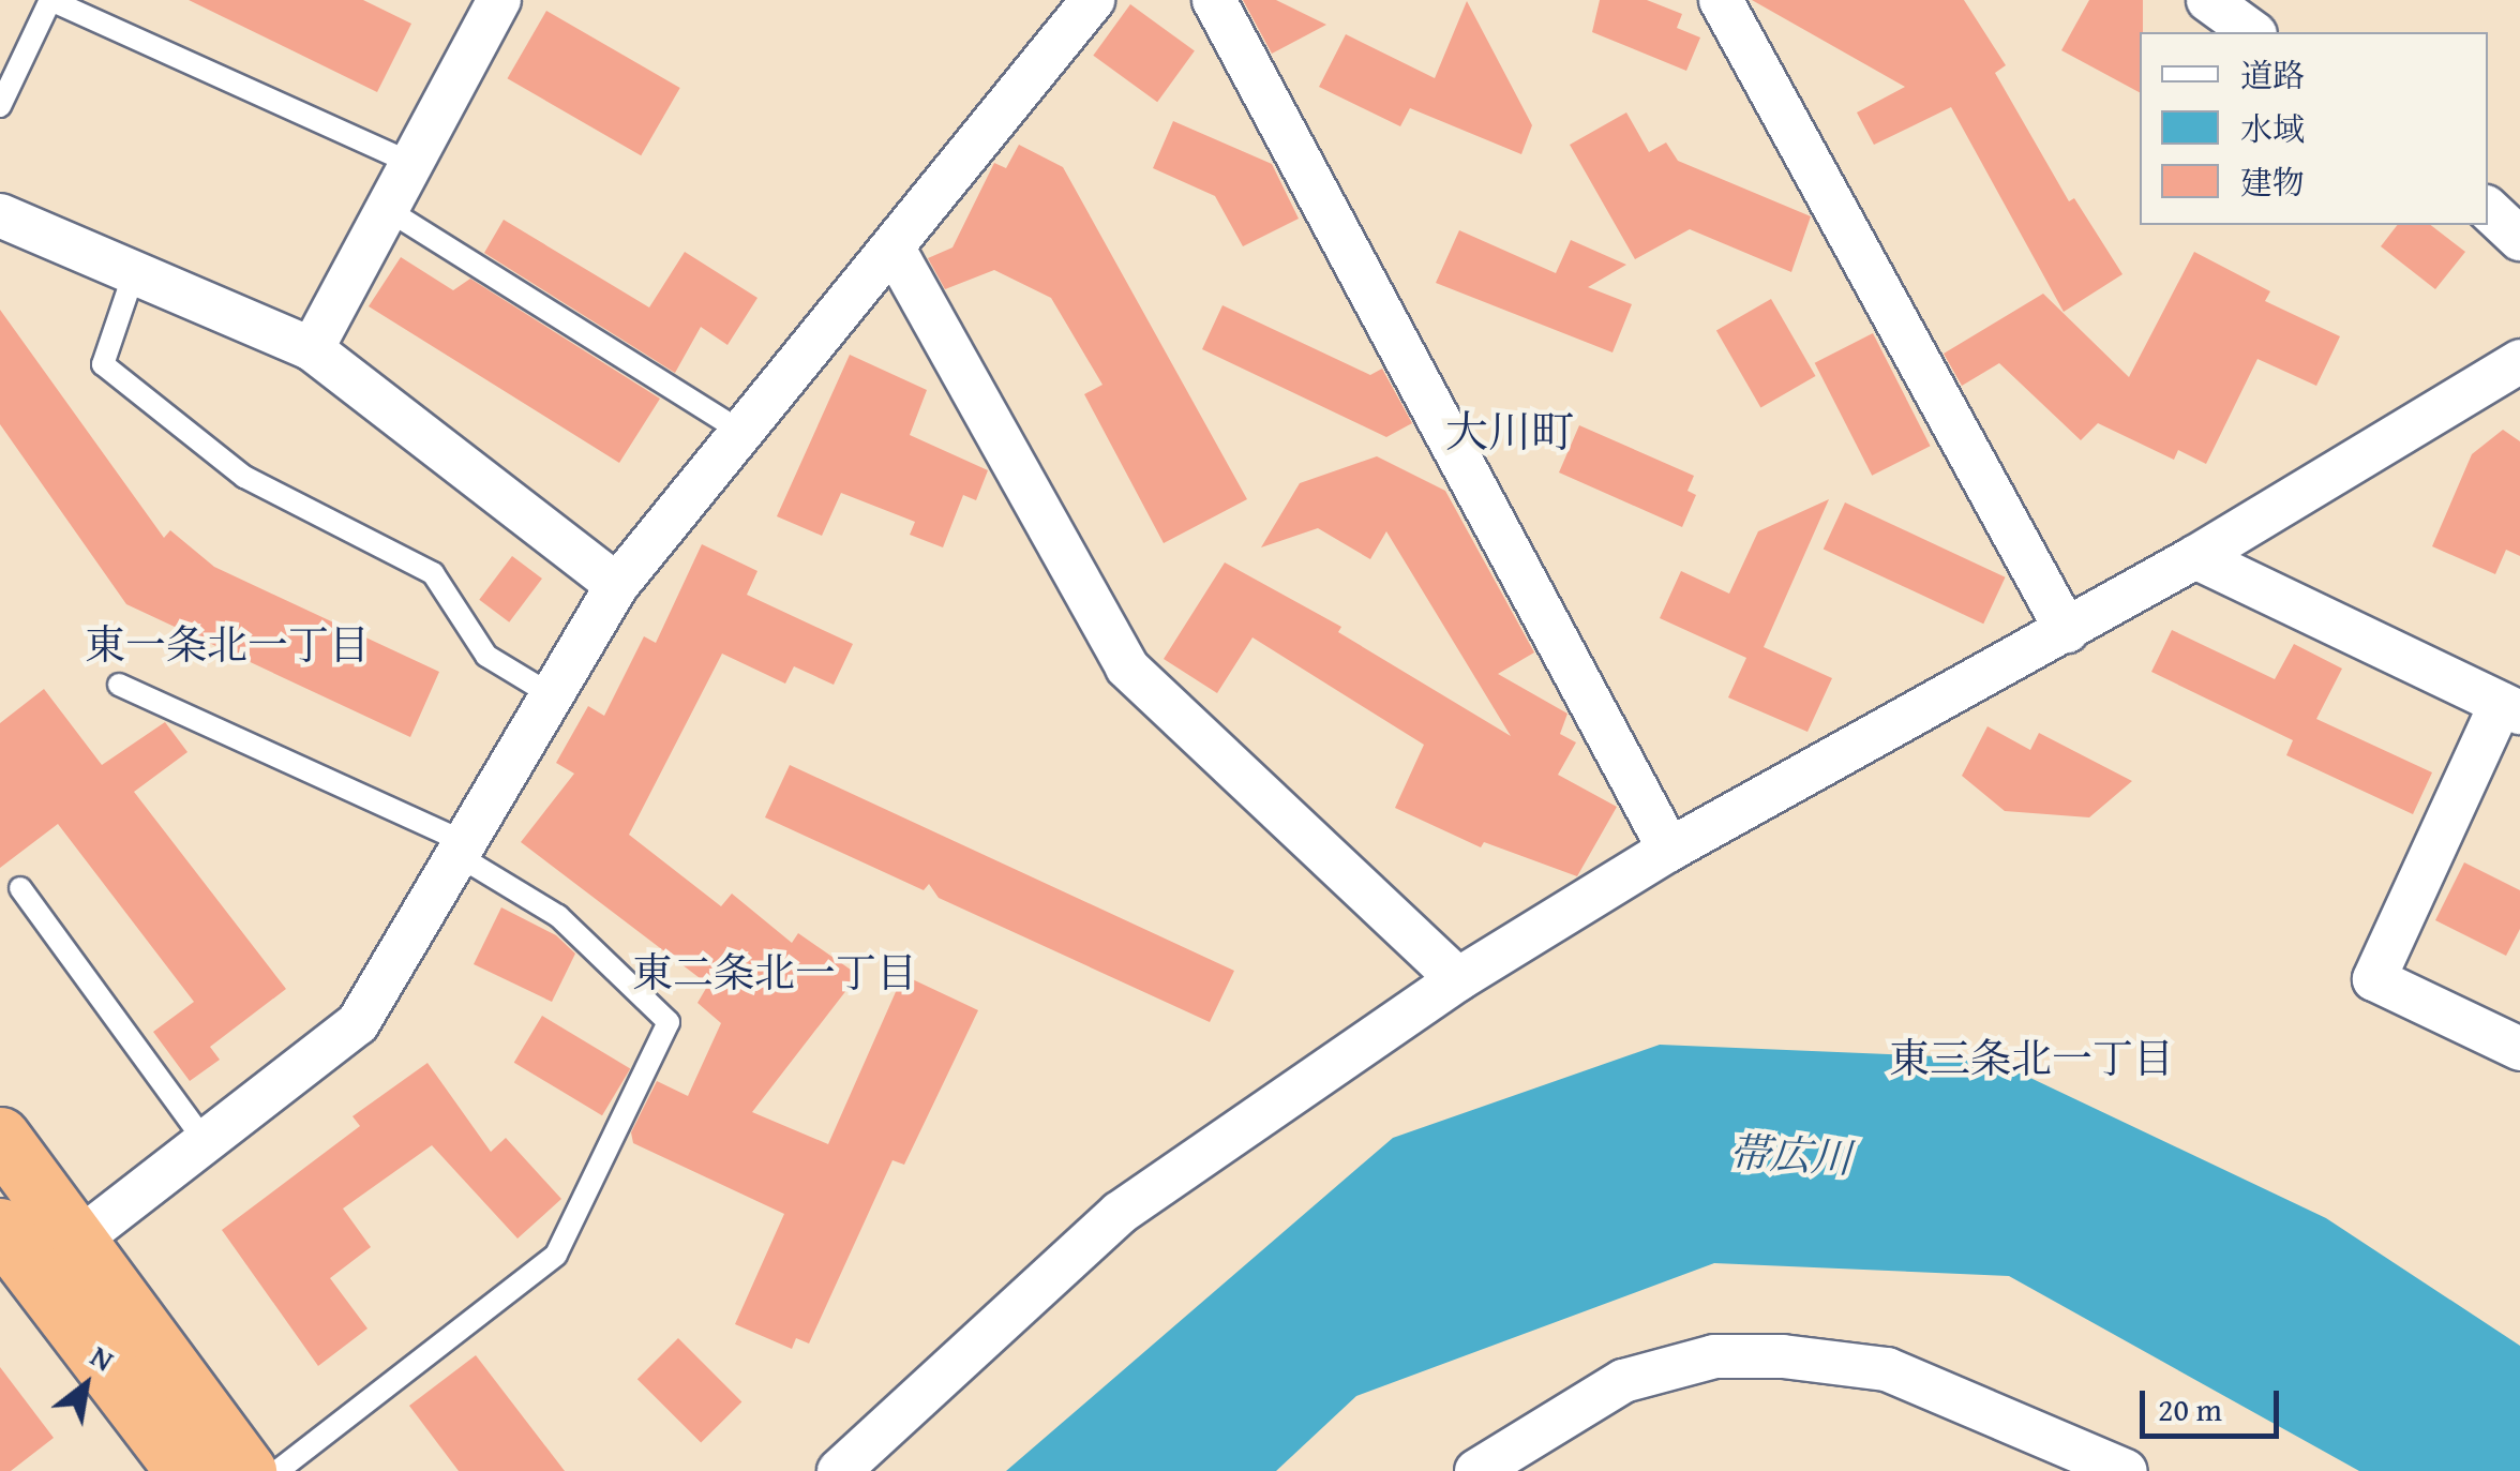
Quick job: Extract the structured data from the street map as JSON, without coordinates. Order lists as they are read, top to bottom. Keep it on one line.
{"districts":["大川町","東一条北一丁目","東二条北一丁目","東三条北一丁目"],"water":["帯広川"],"legend":["道路","水域","建物"],"scale_bar":"20 m","north":"top right"}
